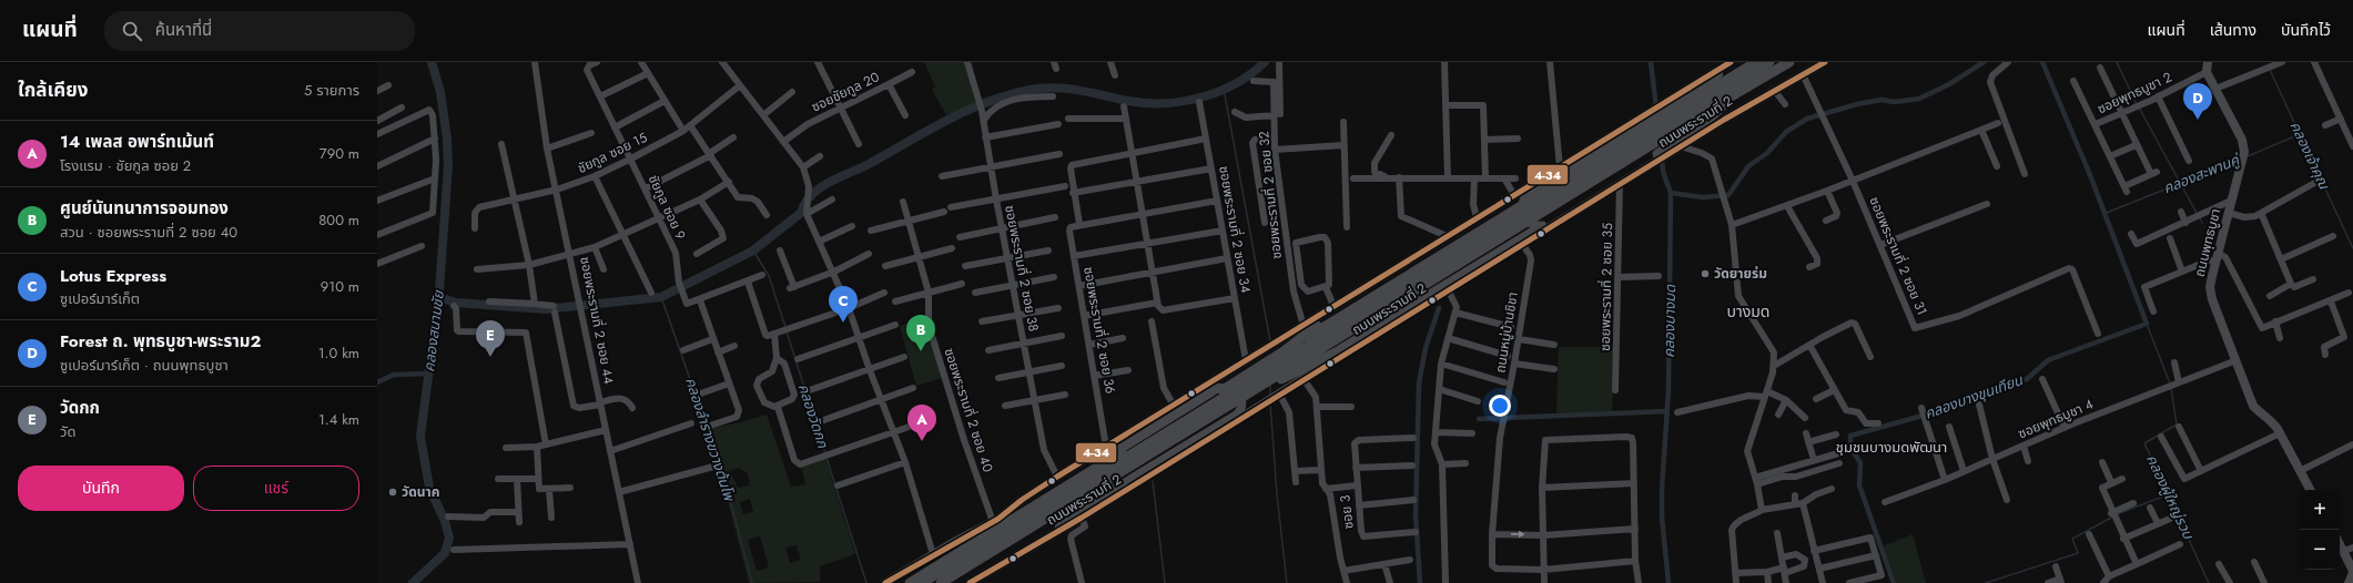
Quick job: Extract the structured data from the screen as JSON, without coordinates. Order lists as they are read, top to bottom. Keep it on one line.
{"streets":{"highway":["ถนนพระรามที่ 2"],"main road":["ถนนพุทธบูชา"],"street":["ซอยชัยกูล 20","ซอยพุทธบูชา 2","ชัยกูล ซอย 15","ซอยพระรามที่ 2 ซอย 32","ชัยกูล ซอย 9","ซอยพระรามที่ 2 ซอย 34","ซอยพระรามที่ 2 ซอย 31","ซอยพระรามที่ 2 ซอย 38","ซอยพระรามที่ 2 ซอย 35","ซอยพระรามที่ 2 ซอย 44","ซอยพระรามที่ 2 ซอย 36","ถนนหมู่บ้านชิชา","ซอยพระรามที่ 2 ซอย 40","ซอยพุทธบูชา 4","ซอย 3"]},"crossings":[["ซอยพุทธบูชา 2","ถนนพุทธบูชา"],["ถนนพระรามที่ 2","ซอยพระรามที่ 2 ซอย 32"],["ถนนพระรามที่ 2","ซอยพระรามที่ 2 ซอย 34"],["ถนนพระรามที่ 2","ซอยพระรามที่ 2 ซอย 31"],["ถนนพระรามที่ 2","ซอยพระรามที่ 2 ซอย 38"],["ถนนพระรามที่ 2","ซอยพระรามที่ 2 ซอย 35"],["ถนนพระรามที่ 2","ซอยพระรามที่ 2 ซอย 36"],["ถนนพระรามที่ 2","ถนนหมู่บ้านชิชา"],["ถนนพระรามที่ 2","ซอยพระรามที่ 2 ซอย 40"],["ชัยกูล ซอย 15","ชัยกูล ซอย 9"],["ชัยกูล ซอย 15","ซอยพระรามที่ 2 ซอย 44"],["ถนนพุทธบูชา","ซอยพุทธบูชา 4"]],"districts":["บางมด","ชุมชนบางมดพัฒนา"],"water":["คลองเจ้าคุณ","คลองสะพานคู่","คลองบางมด","คลองสนามชัย","คลองบางขุนเทียน","คลองวัดกก","คลองลำรางขวางต้นโพ","คลองผู้ใหญ่รวบ"],"places":["วัดยายร่ม","วัดนาค"],"lines":["transit line 4-34"],"page":{"header":"แผนที่","search":"ค้นหาที่นี่","nav":["แผนที่","เส้นทาง","บันทึกไว้"],"heading":["ใกล้เคียง","5 รายการ"],"pins":["D","C","B","E","A"],"list":[{"mark":"A","name":"14 เพลส อพาร์ทเม้นท์","note":"โรงแรม · ชัยกูล ซอย 2","value":"790 m"},{"mark":"B","name":"ศูนย์นันทนาการจอมทอง","note":"สวน · ซอยพระรามที่ 2 ซอย 40","value":"800 m"},{"mark":"C","name":"Lotus Express","note":"ซูเปอร์มาร์เก็ต","value":"910 m"},{"mark":"D","name":"Forest ถ. พุทธบูชา-พระราม2","note":"ซูเปอร์มาร์เก็ต · ถนนพุทธบูชา","value":"1.0 km"},{"mark":"E","name":"วัดกก","note":"วัด","value":"1.4 km"}],"buttons":["บันทึก","แชร์"],"map_buttons":["+","−"]}}
